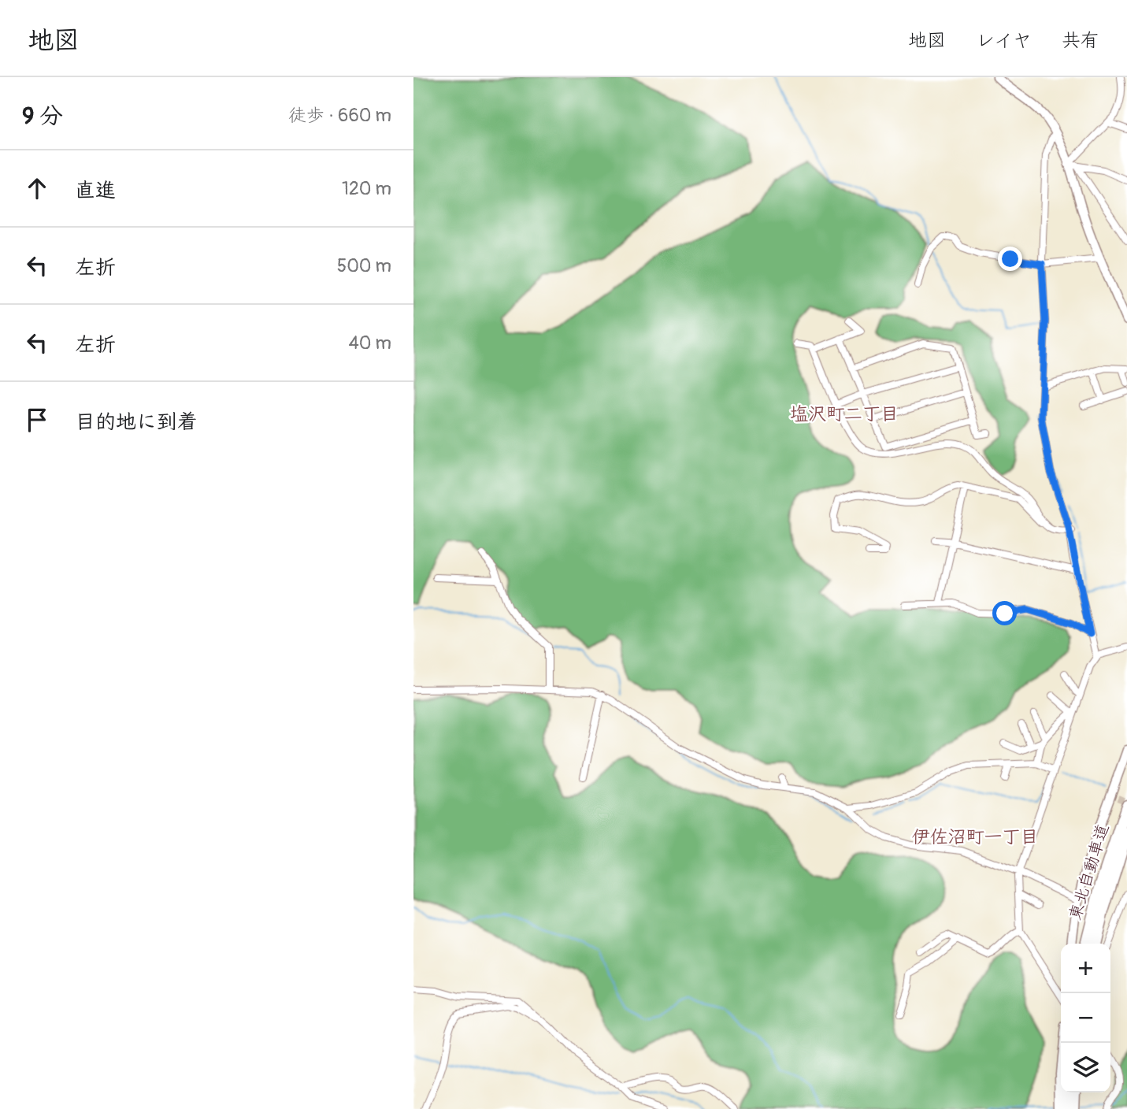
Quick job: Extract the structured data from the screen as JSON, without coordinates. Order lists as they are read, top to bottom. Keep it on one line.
{"streets":{"highway":["東北自動車道"]},"districts":["塩沢町二丁目","伊佐沼町一丁目"],"page":{"header":"地図","nav":["地図","レイヤ","共有"],"heading":["9 分","徒歩 · 660 m"],"list":[["直進","120 m"],["左折","500 m"],["左折","40 m"],"目的地に到着"],"map_buttons":["+","−"]}}
